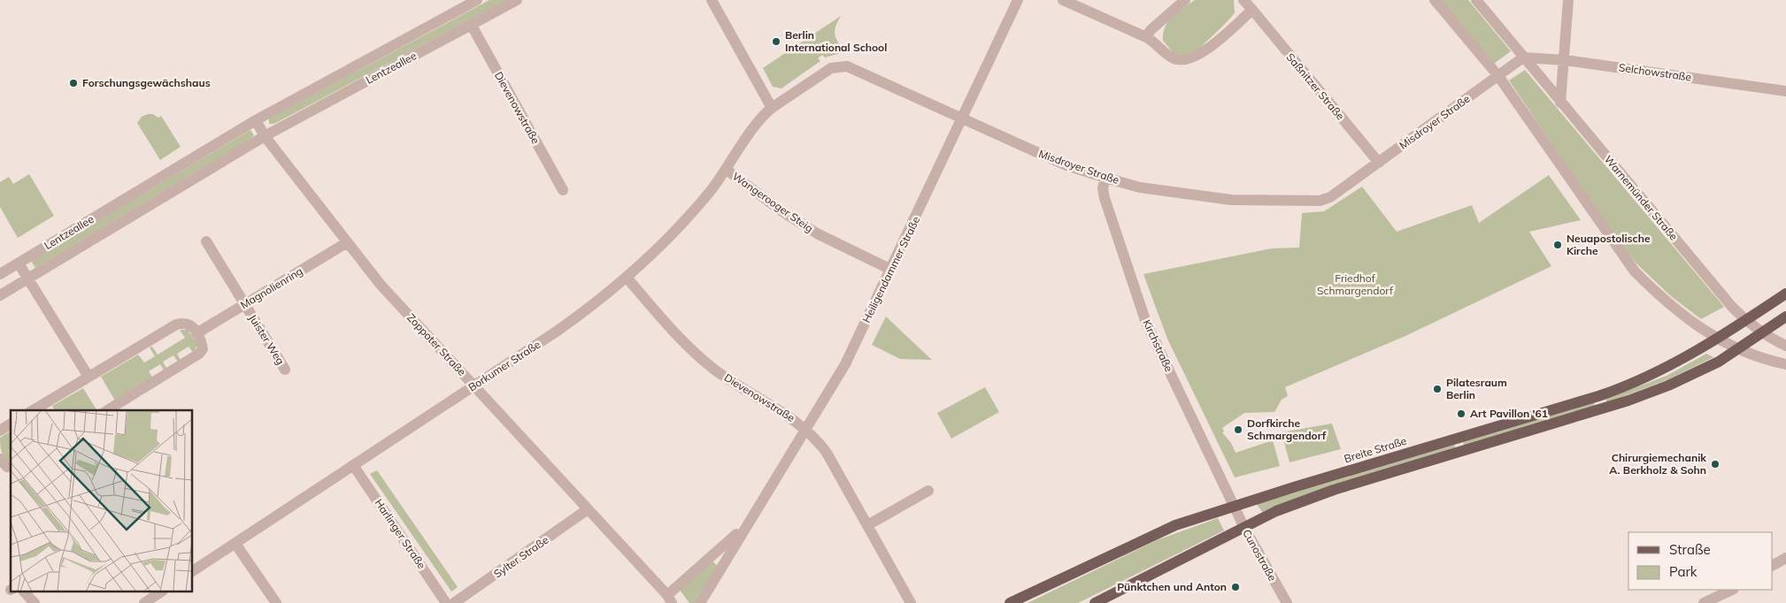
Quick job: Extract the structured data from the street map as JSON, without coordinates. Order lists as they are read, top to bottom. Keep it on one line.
{"streets":{"main road":["Breite Straße"],"street":["Lentzeallee","Selchowstraße","Saßnitzer Straße","Dievenowstraße","Misdroyer Straße","Warnemünder Straße","Wangerooger Steig","Heiligendammer Straße","Magnolienring","Juister Weg","Zoppoter Straße","Kirchstraße","Borkumer Straße","Harlinger Straße","Cunostraße","Sylter Straße"]},"crossings":[["Lentzeallee","Dievenowstraße"],["Lentzeallee","Zoppoter Straße"],["Selchowstraße","Warnemünder Straße"],["Saßnitzer Straße","Misdroyer Straße"],["Dievenowstraße","Heiligendammer Straße"],["Dievenowstraße","Borkumer Straße"],["Misdroyer Straße","Heiligendammer Straße"],["Misdroyer Straße","Kirchstraße"],["Misdroyer Straße","Borkumer Straße"],["Warnemünder Straße","Breite Straße"],["Wangerooger Steig","Heiligendammer Straße"],["Wangerooger Steig","Borkumer Straße"],["Heiligendammer Straße","Zoppoter Straße"],["Magnolienring","Juister Weg"],["Magnolienring","Zoppoter Straße"],["Zoppoter Straße","Borkumer Straße"],["Zoppoter Straße","Sylter Straße"],["Kirchstraße","Breite Straße"],["Kirchstraße","Cunostraße"],["Borkumer Straße","Harlinger Straße"],["Breite Straße","Cunostraße"]],"parks":["Friedhof Schmargendorf"],"places":["Berlin International School","Forschungsgewächshaus","Neuapostolische Kirche","Pilatesraum Berlin","Art Pavillon '61","Dorfkirche Schmargendorf","Chirurgiemechanik A. Berkholz & Sohn","Pünktchen und Anton"],"legend":["Straße","Park"]}
